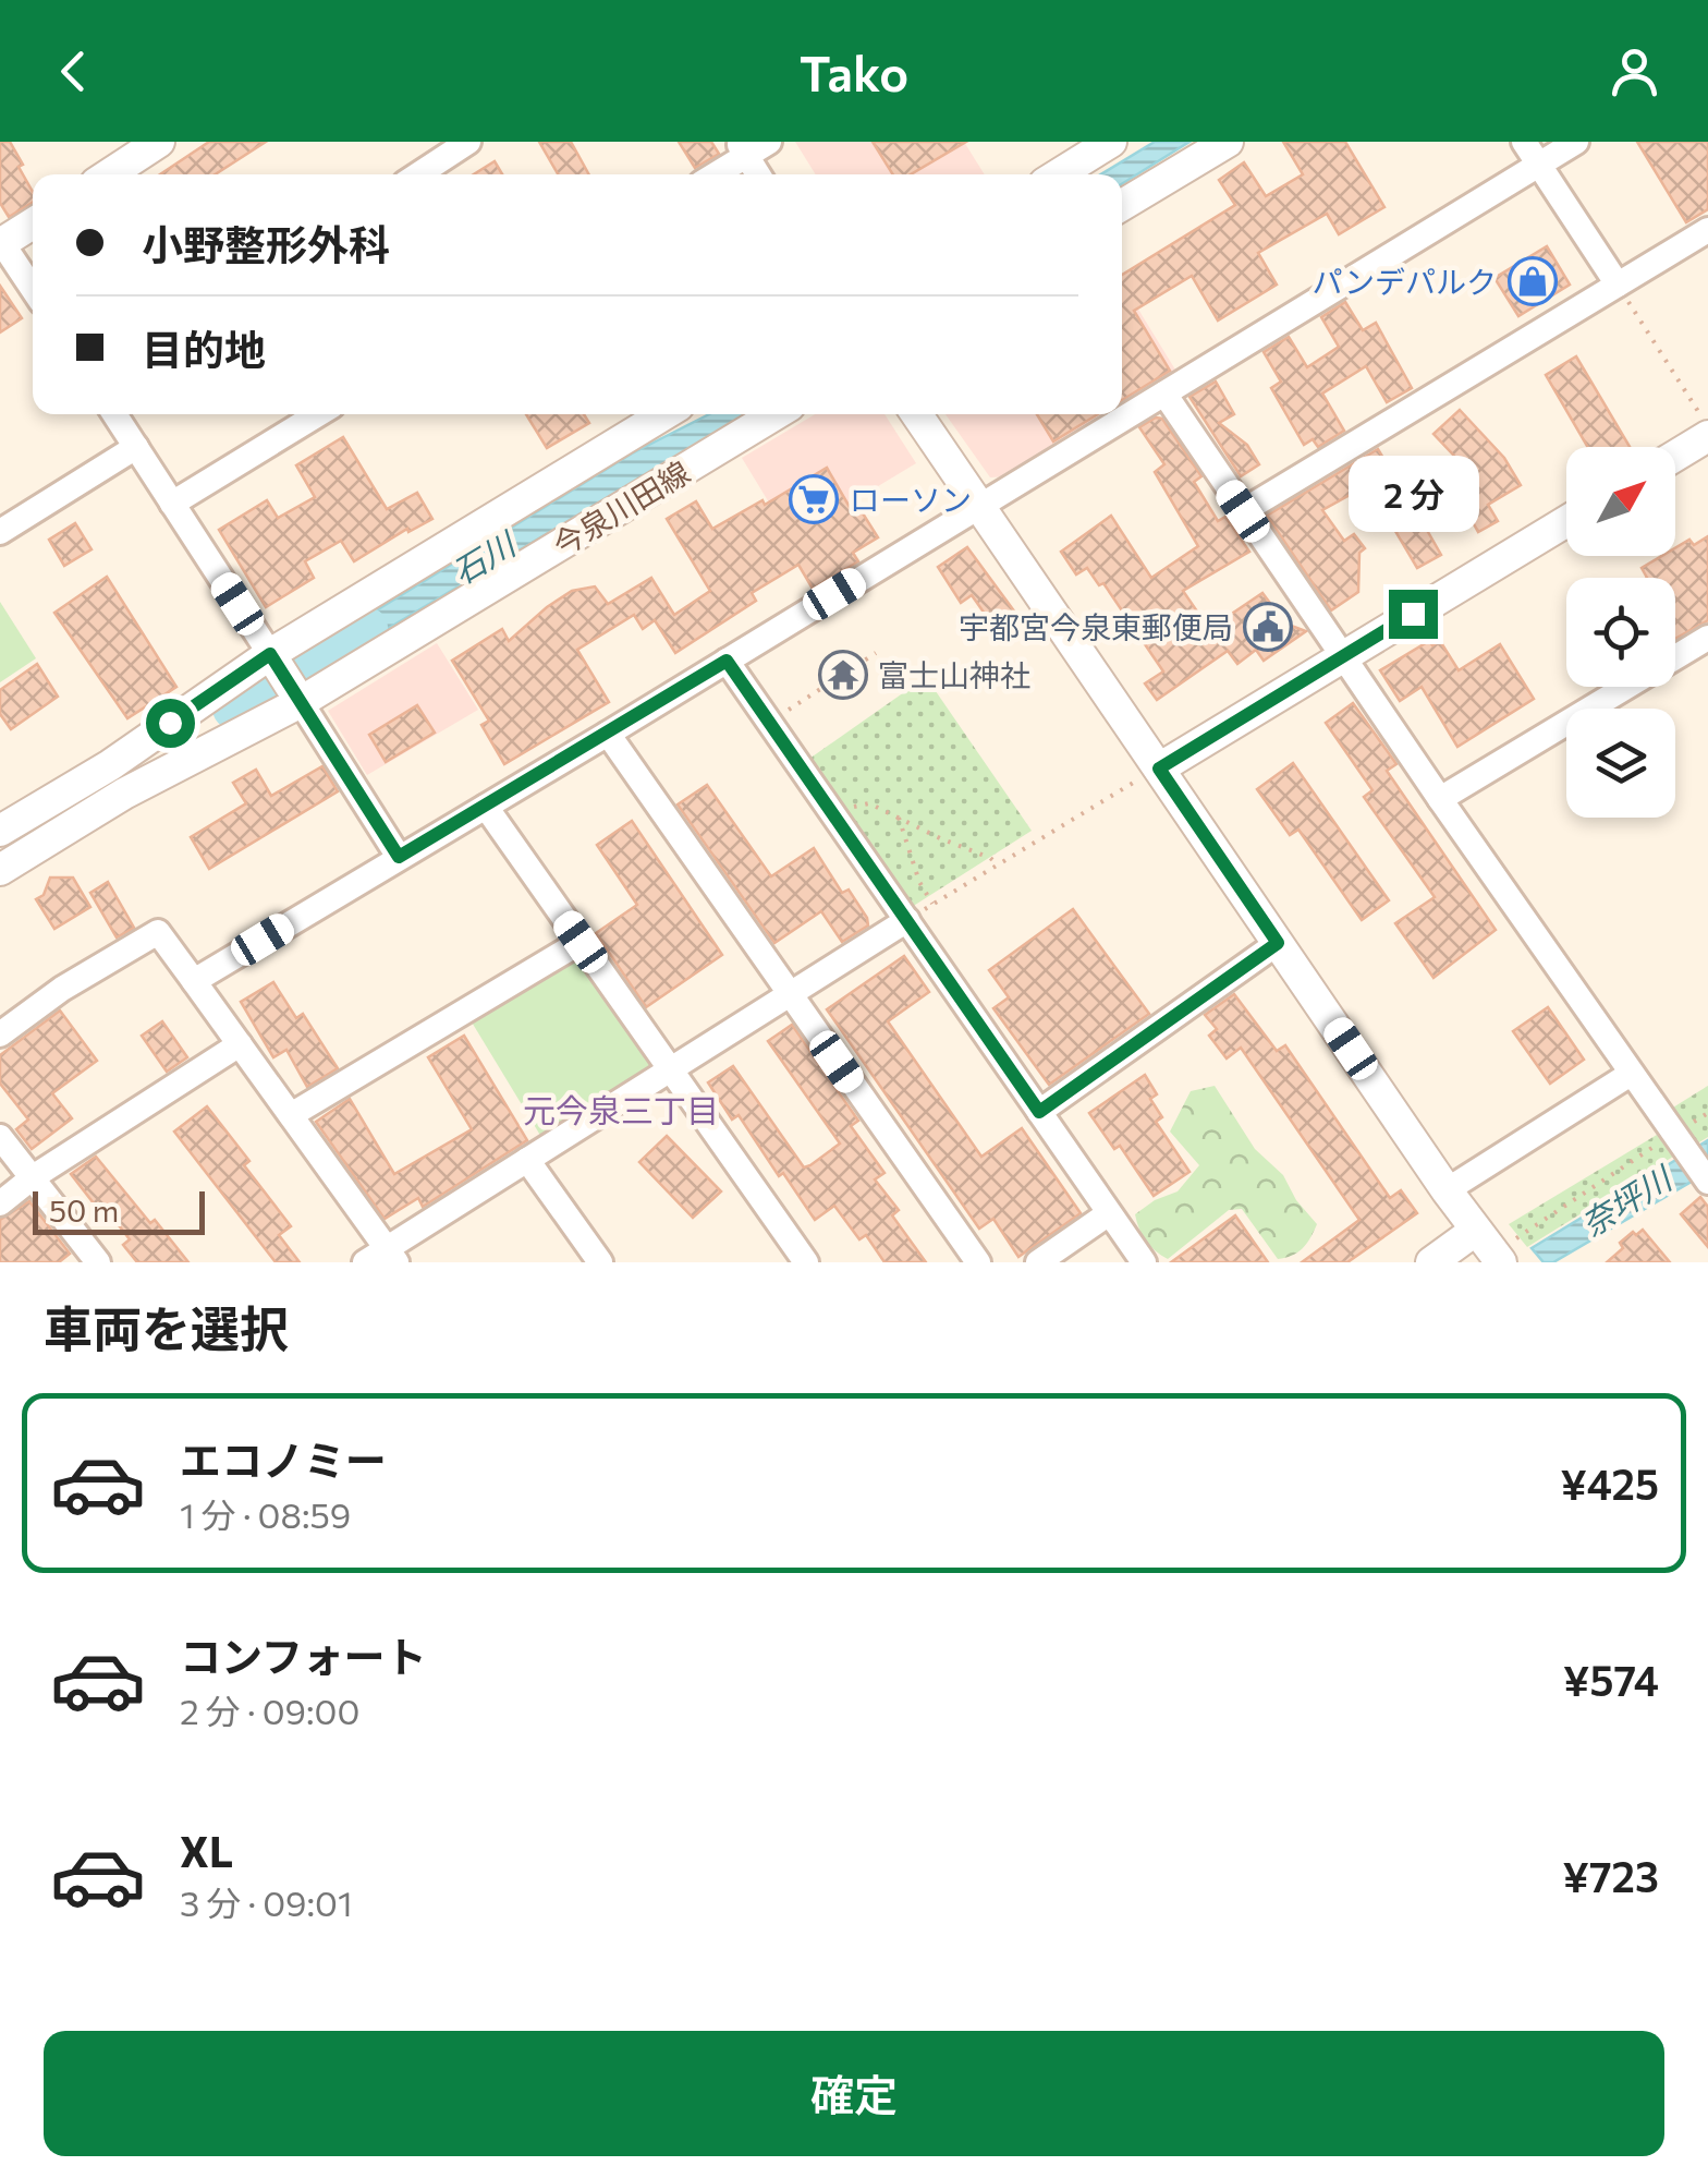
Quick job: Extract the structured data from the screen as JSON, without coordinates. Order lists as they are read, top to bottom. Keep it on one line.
{"streets":{"street":["今泉川田線"]},"districts":["元今泉三丁目"],"water":["石川","奈坪川"],"places":{"shop":["パンデパルク"],"supermarket":["ローソン"],"public building":["宇都宮今泉東郵便局"],"temple":["富士山神社"]},"scale_bar":"50 m","north":"top right","page":{"header":"Tako","banner":["小野整形外科","目的地"],"bubble":"2 分","scale":"50 m","heading":"車両を選択","list":[{"name":"エコノミー","note":"1 分 · 08:59","value":"¥425"},{"name":"コンフォート","note":"2 分 · 09:00","value":"¥574"},{"name":"XL","note":"3 分 · 09:01","value":"¥723"}],"buttons":"確定"}}
